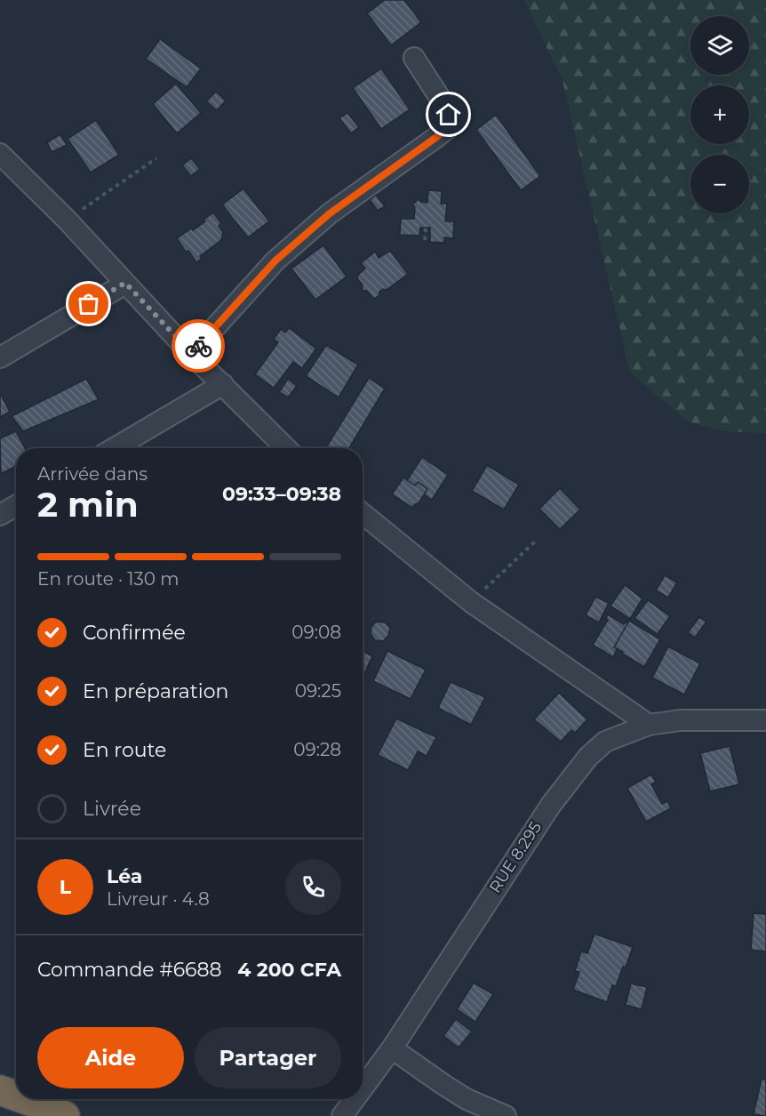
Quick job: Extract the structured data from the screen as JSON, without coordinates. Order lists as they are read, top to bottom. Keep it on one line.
{"streets":{"street":["RUE 8.295"]},"page":{"map_buttons":["+","−"],"heading":["2 min","Arrivée dans","09:33–09:38"],"panel":["Léa","Livreur · 4.8","Commande #6688","4 200 CFA"],"bar":"En route · 130 m","list":[["Confirmée","09:08"],["En préparation","09:25"],["En route","09:28"],"Livrée"],"round":"L","buttons":["Aide","Partager"]}}
